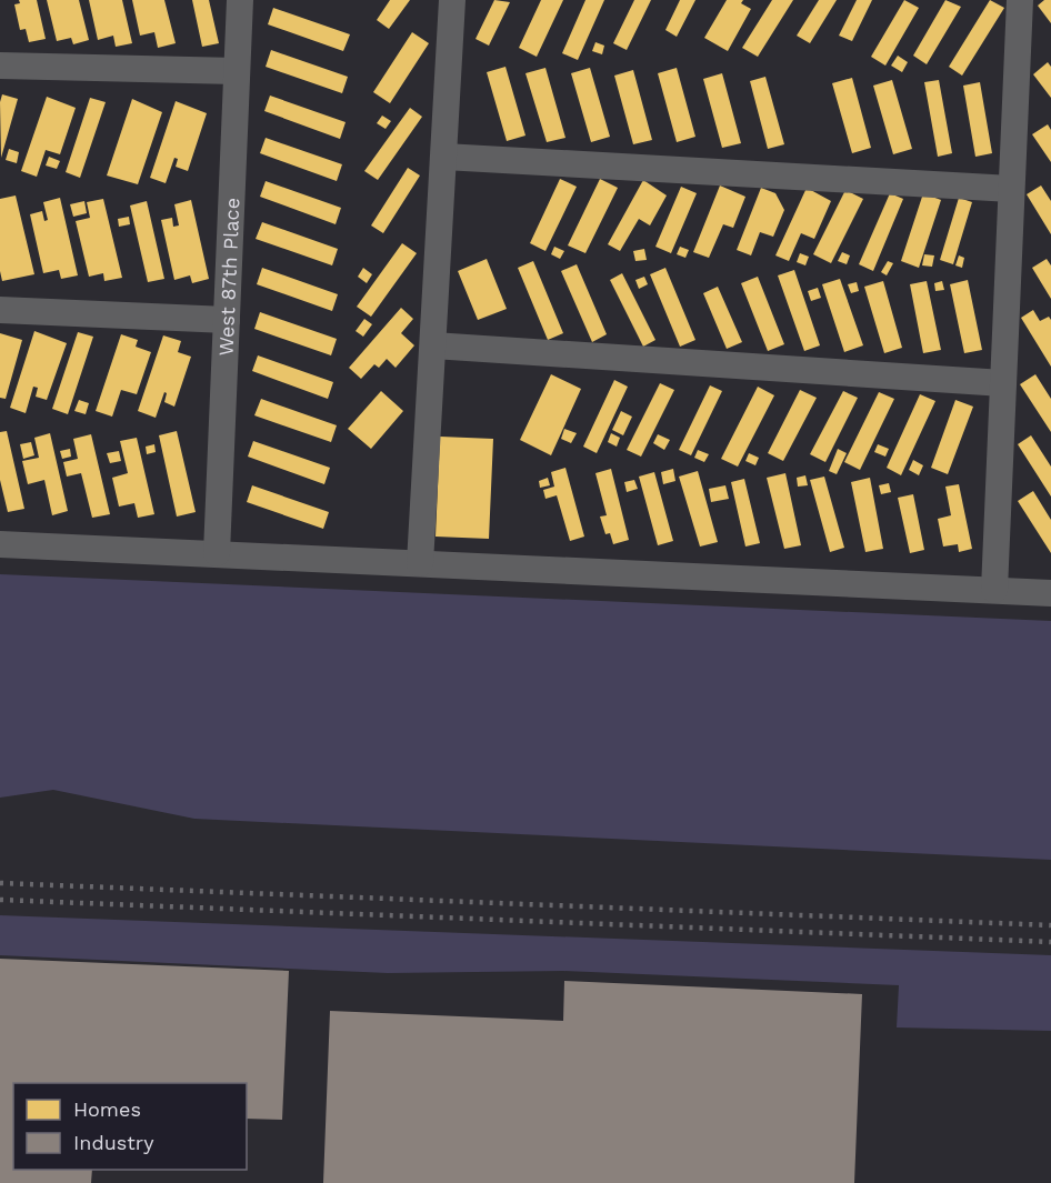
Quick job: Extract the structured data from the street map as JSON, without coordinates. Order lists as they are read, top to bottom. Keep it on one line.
{"streets":{"street":["West 87th Place"]},"legend":["Homes","Industry"]}
